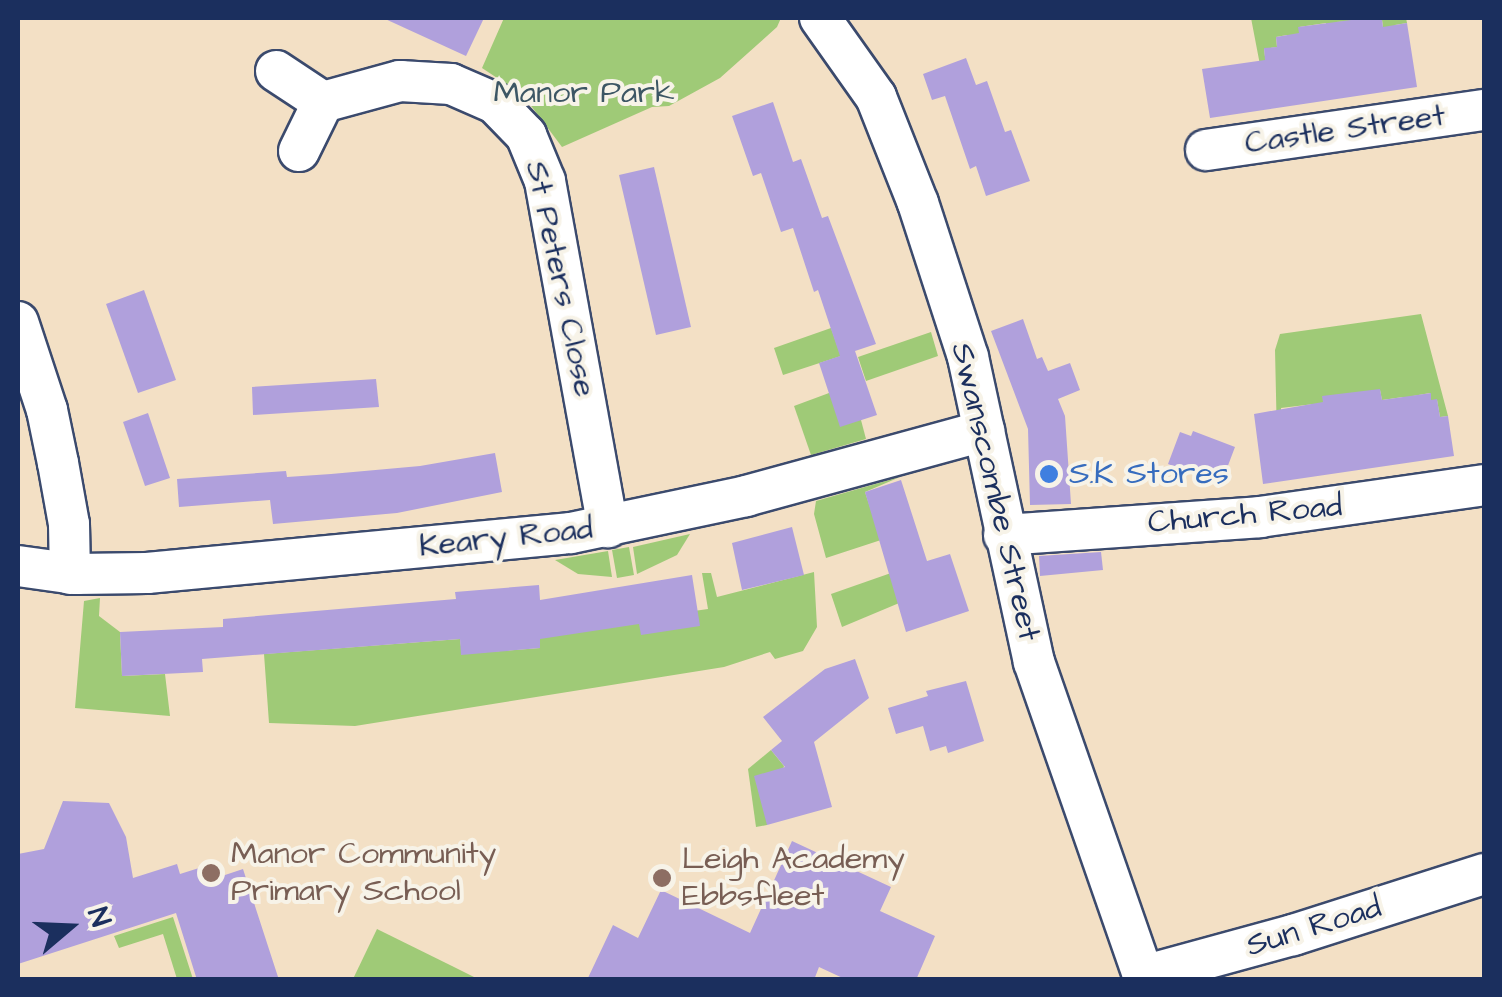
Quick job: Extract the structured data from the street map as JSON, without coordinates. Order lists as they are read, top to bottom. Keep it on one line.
{"streets":{"street":["Castle Street","St Peters Close","Swanscombe Street","Church Road","Keary Road","Sun Road"]},"crossings":[["St Peters Close","Keary Road"],["Swanscombe Street","Church Road"],["Swanscombe Street","Keary Road"],["Swanscombe Street","Sun Road"]],"parks":["Manor Park"],"places":["S.K Stores","Manor Community Primary School","Leigh Academy Ebbsfleet"],"north":"right"}
